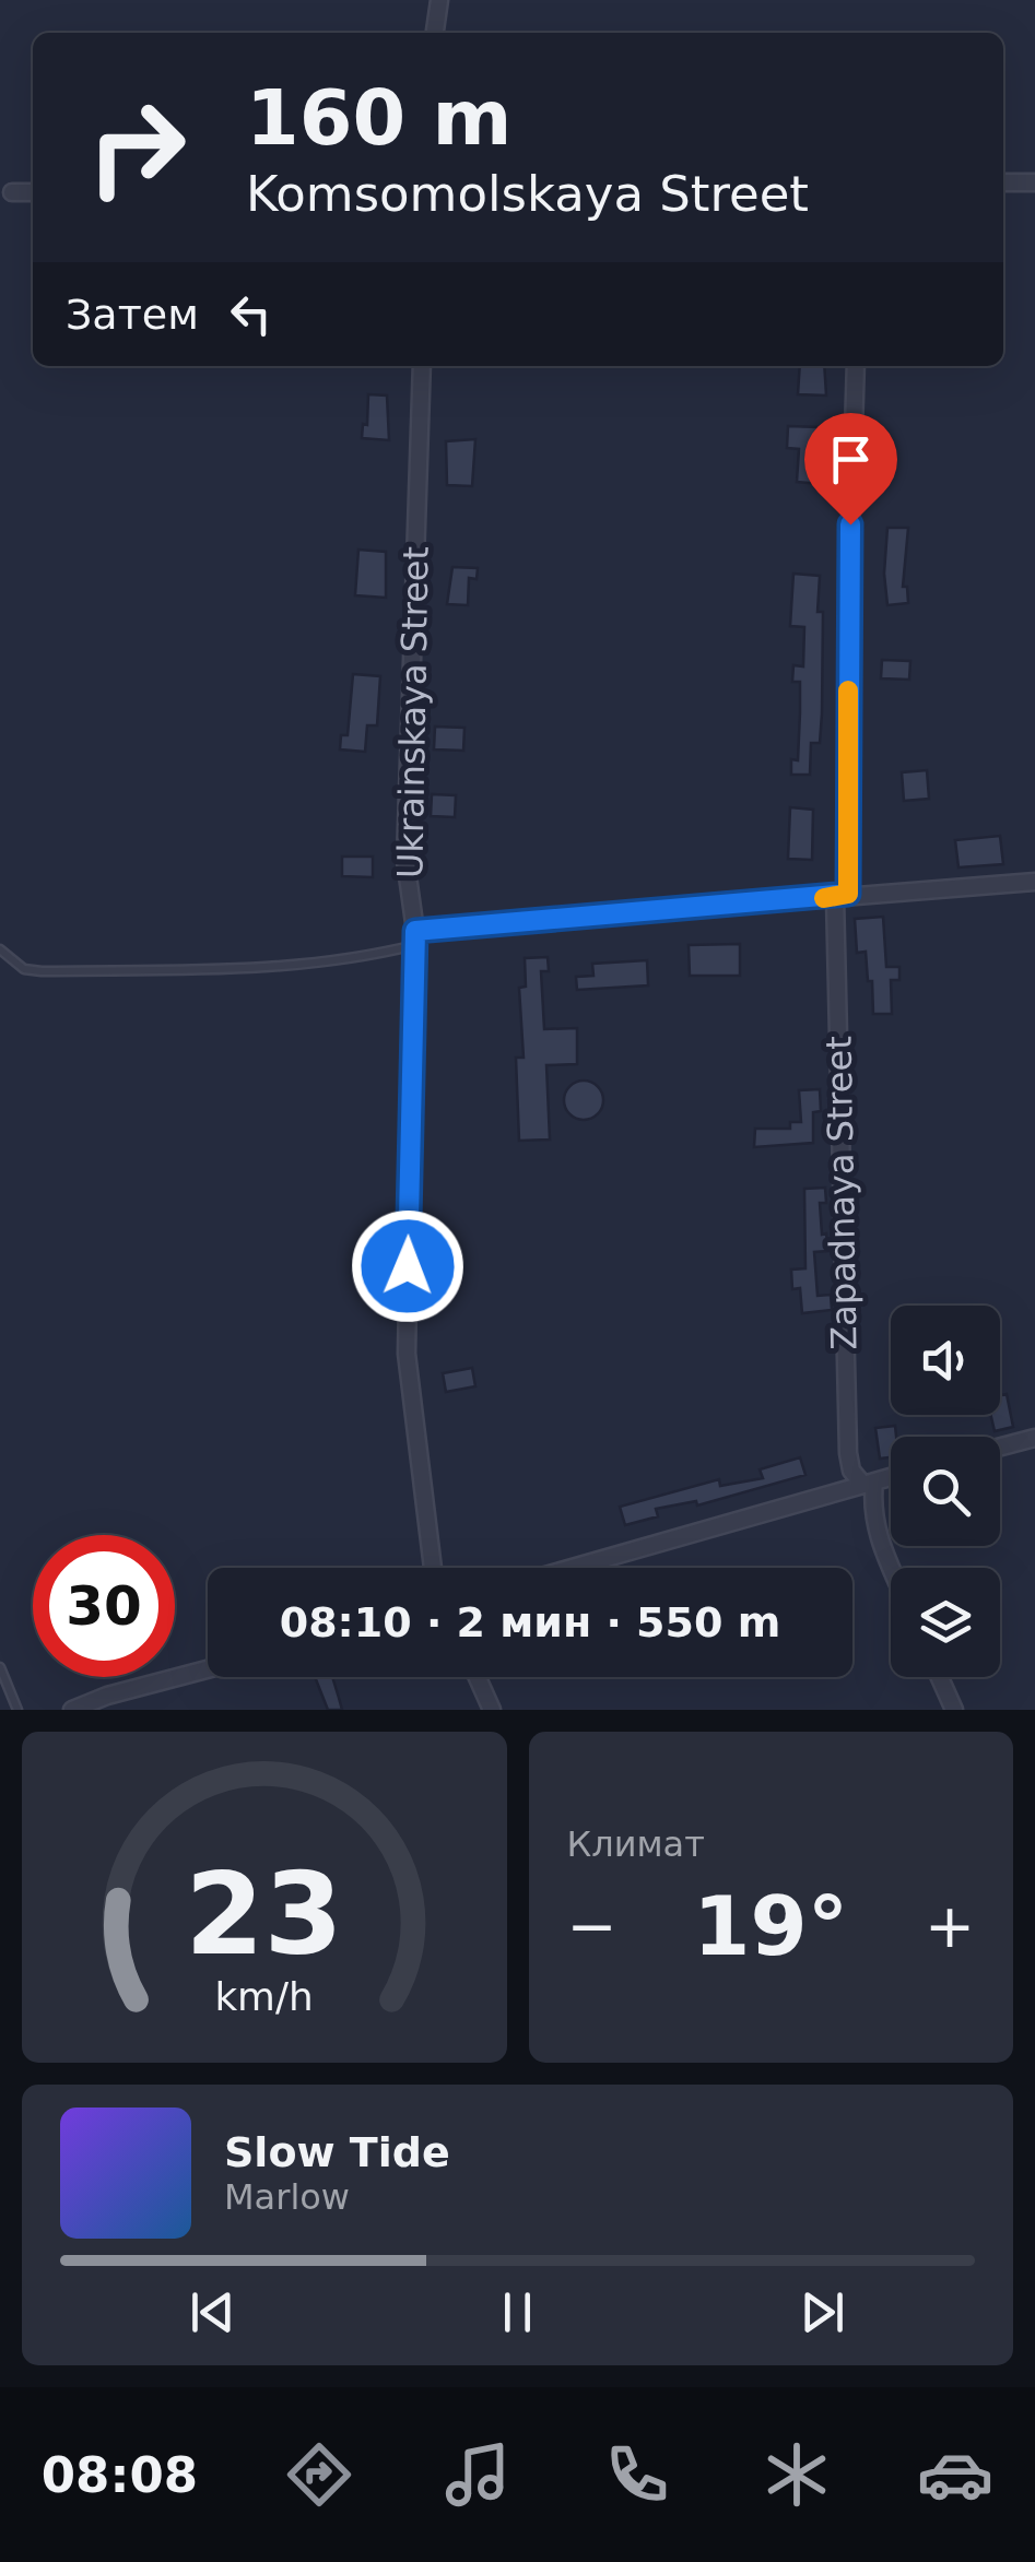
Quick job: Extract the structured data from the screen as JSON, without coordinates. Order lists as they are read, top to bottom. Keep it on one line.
{"streets":{"street":["Ukrainskaya Street","Zapadnaya Street"]},"page":{"turn":["160 m","Komsomolskaya Street"],"then":"Затем","limit":"30","trip":"08:10 · 2 мин · 550 m","tile":"Климат","heat":["−","19°","+"],"song":["Slow Tide","Marlow"],"tabs":"08:08","gauge":["23","km/h"]}}
